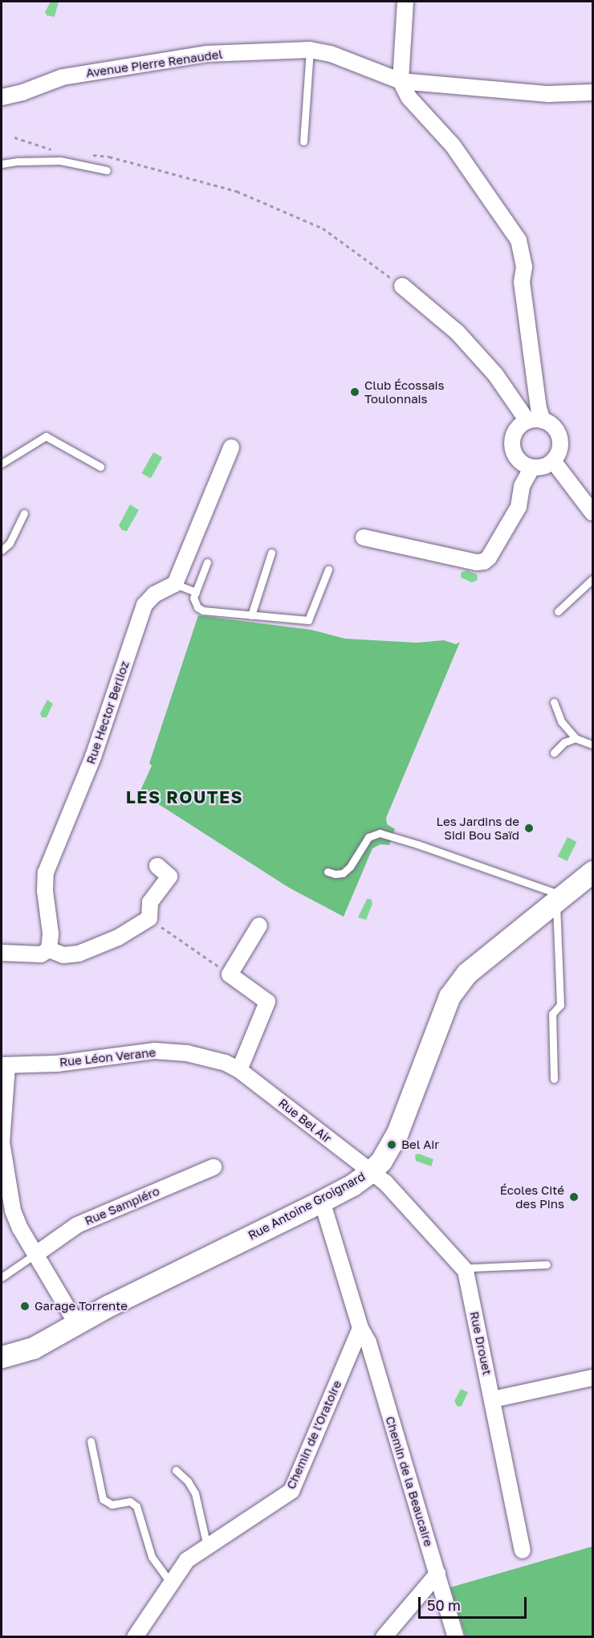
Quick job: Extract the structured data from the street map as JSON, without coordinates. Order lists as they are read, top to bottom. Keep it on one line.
{"streets":{"main road":["Rue Antoine Groignard"],"street":["Avenue Pierre Renaudel","Rue Hector Berlioz","Rue Léon Verane","Rue Bel Air","Rue Sampiéro","Rue Drouet","Chemin de l'Oratoire","Chemin de la Beaucaire"]},"crossings":[["Rue Léon Verane","Rue Bel Air"],["Rue Bel Air","Rue Antoine Groignard"],["Chemin de l'Oratoire","Chemin de la Beaucaire"]],"districts":["LES ROUTES"],"places":["Club Écossais Toulonnais","Les Jardins de Sidi Bou Saïd","Bel Air","Écoles Cité des Pins","Garage Torrente"],"scale_bar":"50 m"}
